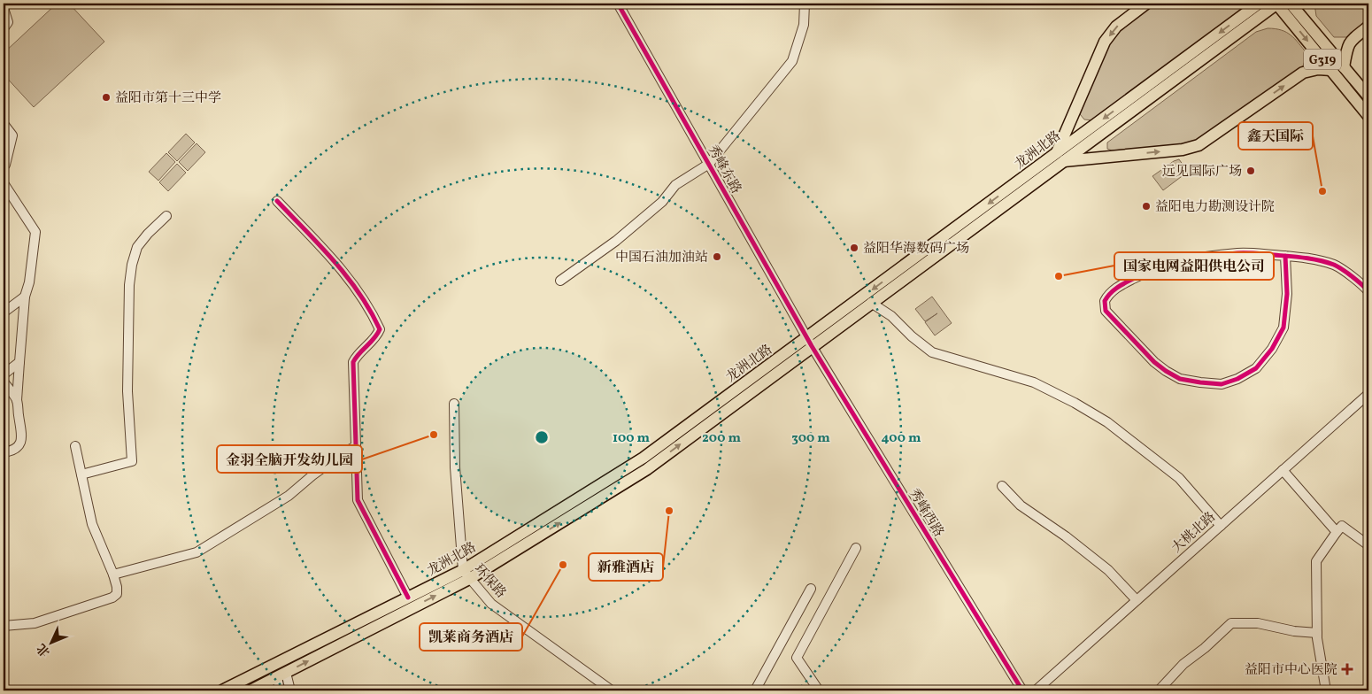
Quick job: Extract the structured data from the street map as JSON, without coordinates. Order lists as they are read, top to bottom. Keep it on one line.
{"streets":{"main road":["G319","龙洲北路"],"street":["秀峰东路","秀峰西路","大桃北路","环保路"]},"crossings":[["G319","龙洲北路"],["龙洲北路","秀峰东路"],["龙洲北路","秀峰西路"],["龙洲北路","环保路"],["秀峰东路","秀峰西路"]],"places":{"other":["益阳市第十三中学","远见国际广场","鑫天国际","益阳电力勘测设计院","益阳华海数码广场","中国石油加油站","国家电网益阳供电公司","金羽全脑开发幼儿园","新雅酒店","凯莱商务酒店"],"health":["益阳市中心医院"]},"north":"bottom left","rings":["100 m","200 m","300 m","400 m"]}
